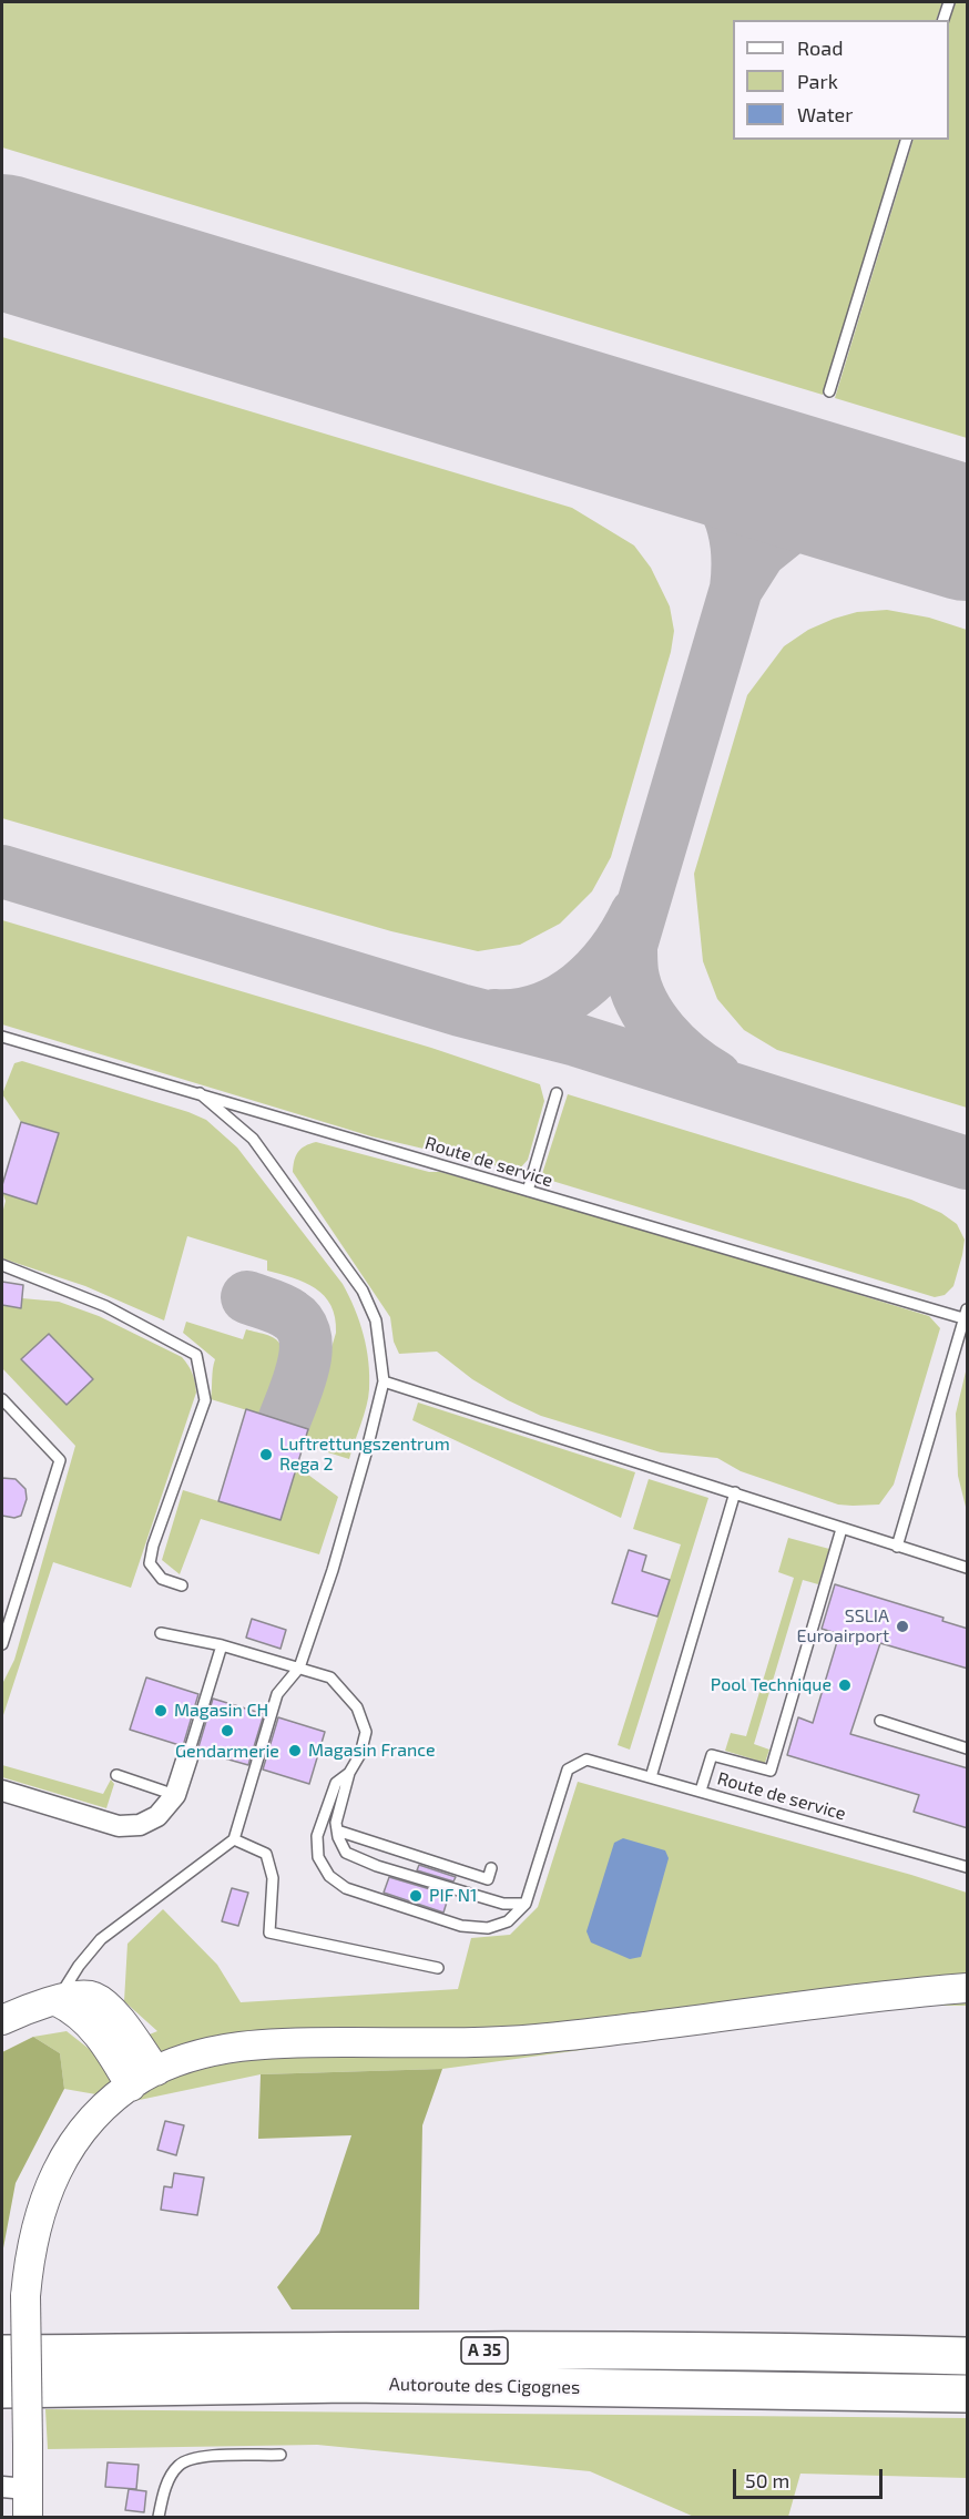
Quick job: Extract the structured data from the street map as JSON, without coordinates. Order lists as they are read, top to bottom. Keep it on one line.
{"streets":{"highway":["A 35","Autoroute des Cigognes"],"lane":["Route de service"]},"places":["Luftrettungszentrum Rega 2","SSLIA Euroairport","Pool Technique","Magasin CH","Gendarmerie","Magasin France","PIF N1"],"legend":["Road","Park","Water"],"scale_bar":"50 m"}
